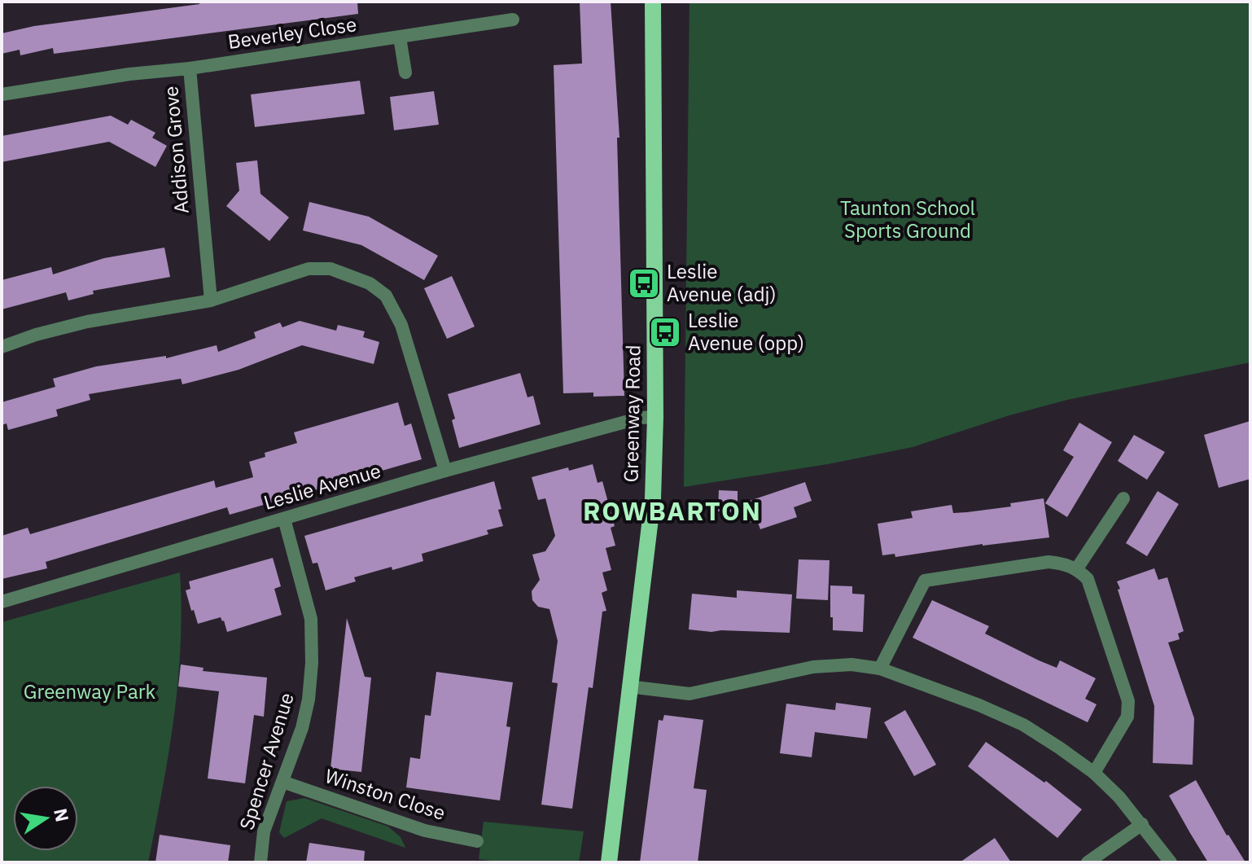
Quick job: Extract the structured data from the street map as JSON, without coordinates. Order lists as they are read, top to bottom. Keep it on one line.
{"streets":{"main road":["Greenway Road"],"street":["Beverley Close","Addison Grove","Leslie Avenue","Spencer Avenue","Winston Close"]},"crossings":[["Beverley Close","Addison Grove"],["Greenway Road","Leslie Avenue"],["Leslie Avenue","Spencer Avenue"],["Spencer Avenue","Winston Close"]],"districts":["ROWBARTON"],"parks":["Taunton School Sports Ground","Greenway Park"],"places":{"bus stop":["Leslie Avenue (adj)","Leslie Avenue (opp)"]},"north":"right"}
